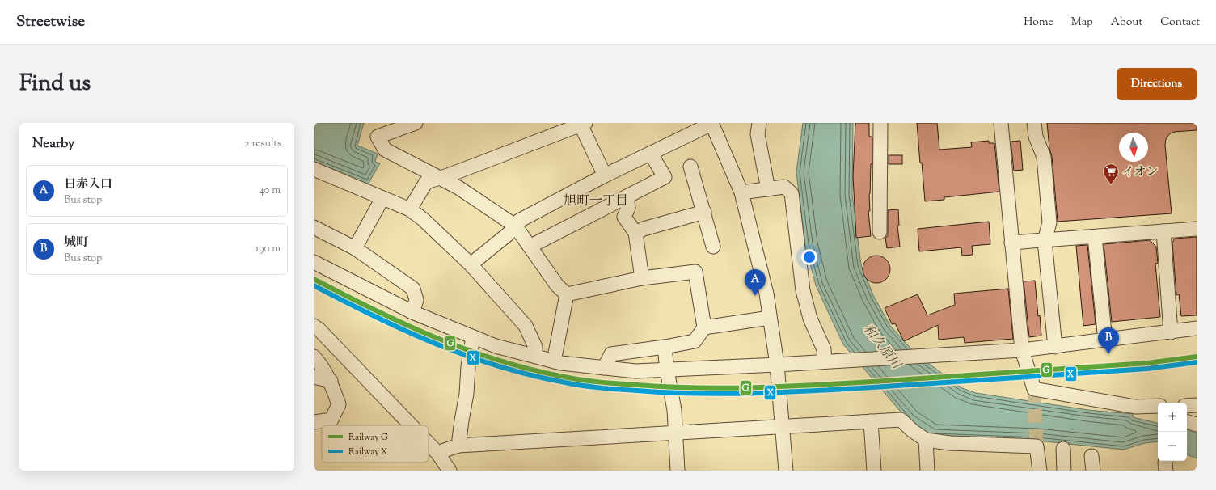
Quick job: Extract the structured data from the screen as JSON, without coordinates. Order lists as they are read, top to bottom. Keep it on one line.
{"districts":["旭町一丁目"],"water":["和久原川"],"places":{"supermarket":["イオン"]},"lines":["rail line G","rail line X"],"legend":["Railway G","Railway X"],"north":"bottom","page":{"header":"Streetwise","nav":["Home","Map","About","Contact"],"title":"Find us","buttons":"Directions","heading":["Nearby","2 results"],"list":[{"mark":"A","name":"日赤入口","note":"Bus stop","value":"40 m"},{"mark":"B","name":"城町","note":"Bus stop","value":"190 m"}],"pins":["A","B"],"map_buttons":["+","−"]}}
